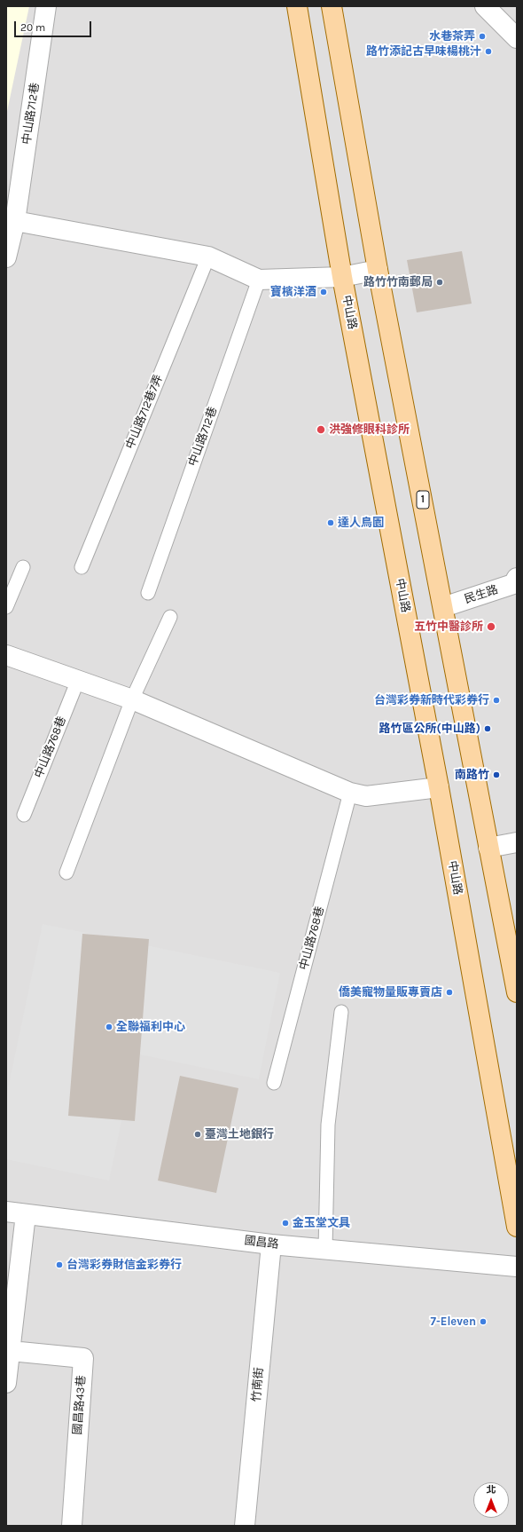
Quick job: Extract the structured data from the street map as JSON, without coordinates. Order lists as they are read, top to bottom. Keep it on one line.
{"streets":{"main road":["中山路","1"],"street":["中山路712巷","民生路","國昌路","竹南街","國昌路43巷"],"lane":["中山路712巷7弄","中山路768巷"]},"crossings":[["1","民生路"],["國昌路","竹南街"]],"places":["水巷茶弄","路竹添記古早味楊桃汁","路竹竹南郵局","寶檳洋酒","洪強修眼科診所","達人鳥園","五竹中醫診所","台灣彩券新時代彩券行","路竹區公所(中山路)","南路竹","僑美寵物量販專賣店","全聯福利中心","臺灣土地銀行","金玉堂文具","台灣彩券財信金彩券行","7-Eleven"],"scale_bar":"20 m","north":"top"}
